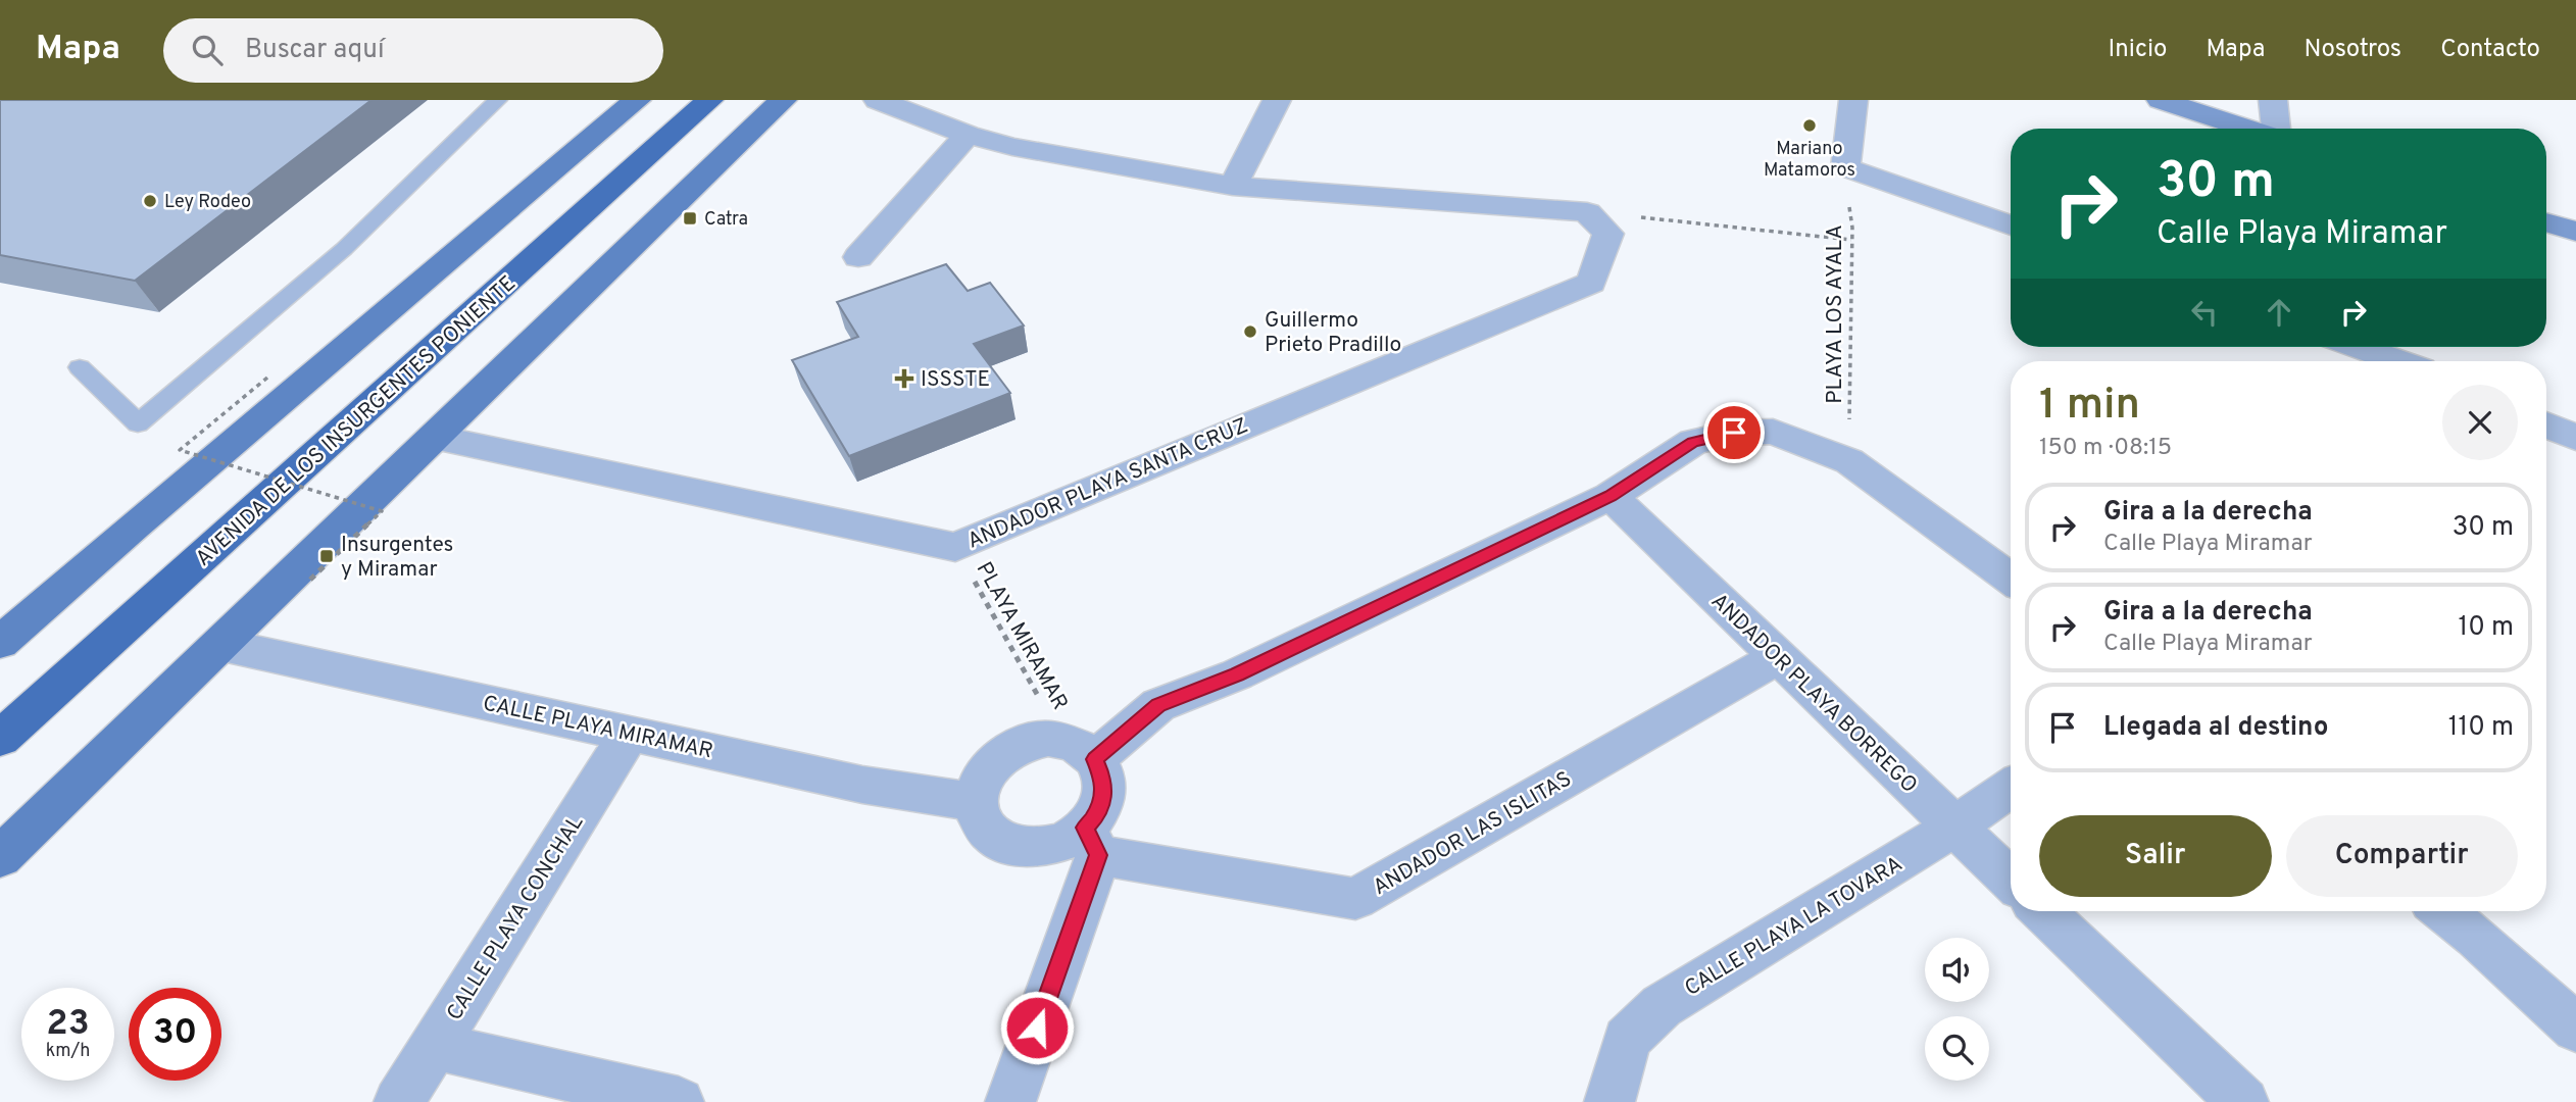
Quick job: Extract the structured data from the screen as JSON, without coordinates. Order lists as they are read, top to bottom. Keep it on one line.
{"streets":{"highway":["AVENIDA DE LOS INSURGENTES PONIENTE"],"street":["ANDADOR PLAYA SANTA CRUZ","ANDADOR PLAYA BORREGO","CALLE PLAYA MIRAMAR","ANDADOR LAS ISLITAS","CALLE PLAYA CONCHAL","CALLE PLAYA LA TOVARA"],"path":["PLAYA LOS AYALA","PLAYA MIRAMAR"]},"crossings":[["ANDADOR PLAYA SANTA CRUZ","PLAYA MIRAMAR"],["PLAYA MIRAMAR","CALLE PLAYA MIRAMAR"],["PLAYA MIRAMAR","ANDADOR LAS ISLITAS"],["ANDADOR PLAYA BORREGO","ANDADOR LAS ISLITAS"],["ANDADOR PLAYA BORREGO","CALLE PLAYA LA TOVARA"],["CALLE PLAYA MIRAMAR","ANDADOR LAS ISLITAS"],["CALLE PLAYA MIRAMAR","CALLE PLAYA CONCHAL"]],"places":{"other":["Mariano Matamoros","Ley Rodeo","Guillermo Prieto Pradillo"],"transit":["Catra","Insurgentes y Miramar"],"health":["ISSSTE"]},"page":{"header":"Mapa","search":"Buscar aquí","nav":["Inicio","Mapa","Nosotros","Contacto"],"turn":["30 m","Calle Playa Miramar"],"heading":["1 min","150 m · 08:15"],"list":[{"name":"Gira a la derecha","note":"Calle Playa Miramar","value":"30 m"},{"name":"Gira a la derecha","note":"Calle Playa Miramar","value":"10 m"},{"name":"Llegada al destino","value":"110 m"}],"buttons":["Salir","Compartir"],"speed":"23 km/h","limit":"30"}}
